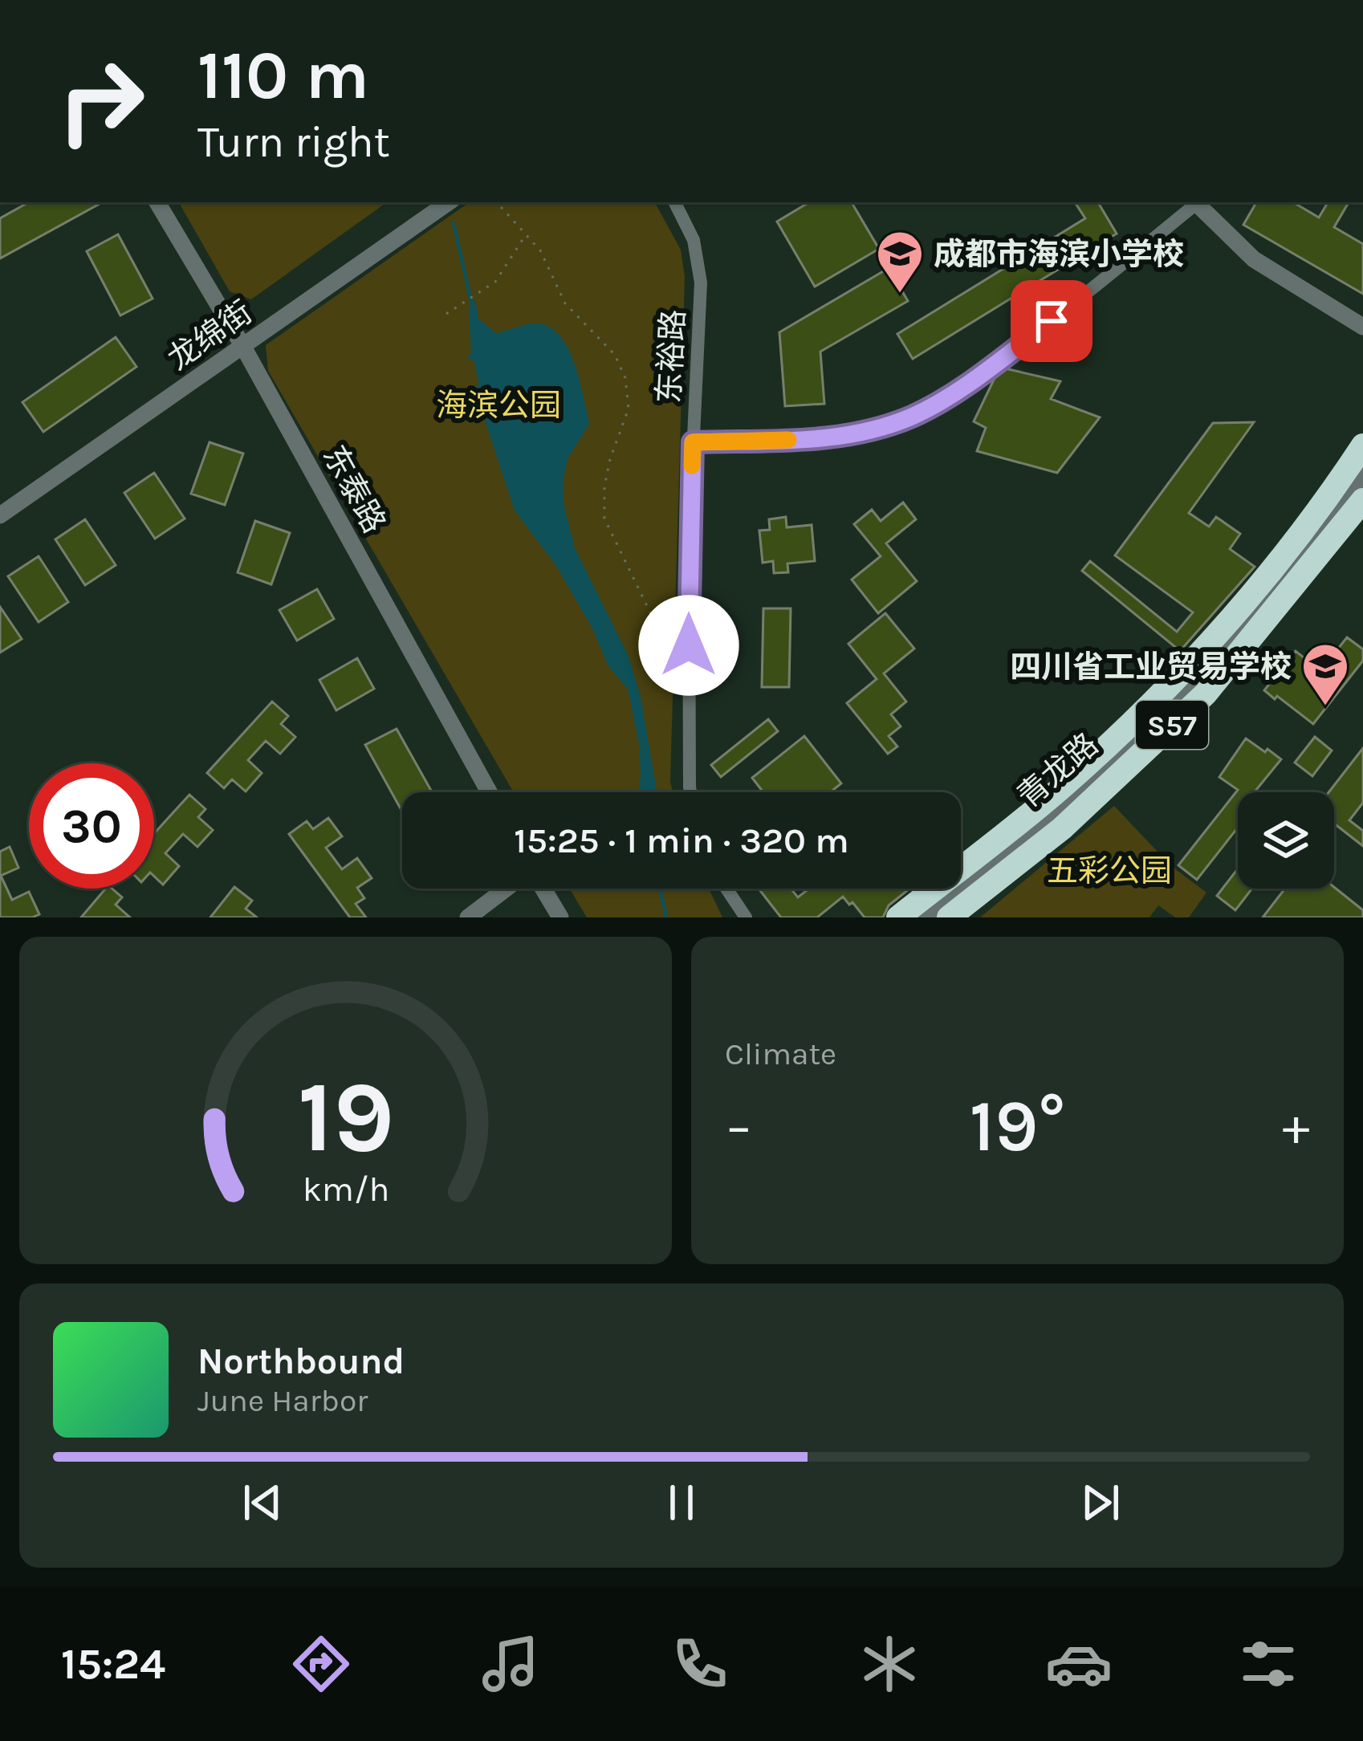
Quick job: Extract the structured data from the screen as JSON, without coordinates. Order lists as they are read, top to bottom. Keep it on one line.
{"streets":{"highway":["S57"],"street":["龙绵街","东裕路","东泰路","青龙路"]},"crossings":[["龙绵街","东泰路"]],"parks":["海滨公园","五彩公园"],"places":{"school or university":["成都市海滨小学校","四川省工业贸易学校"]},"page":{"turn":["110 m","Turn right"],"limit":"30","trip":"15:25 · 1 min · 320 m","tile":"Climate","heat":["−","19°","+"],"song":["Northbound","June Harbor"],"tabs":"15:24","gauge":["19","km/h"]}}
